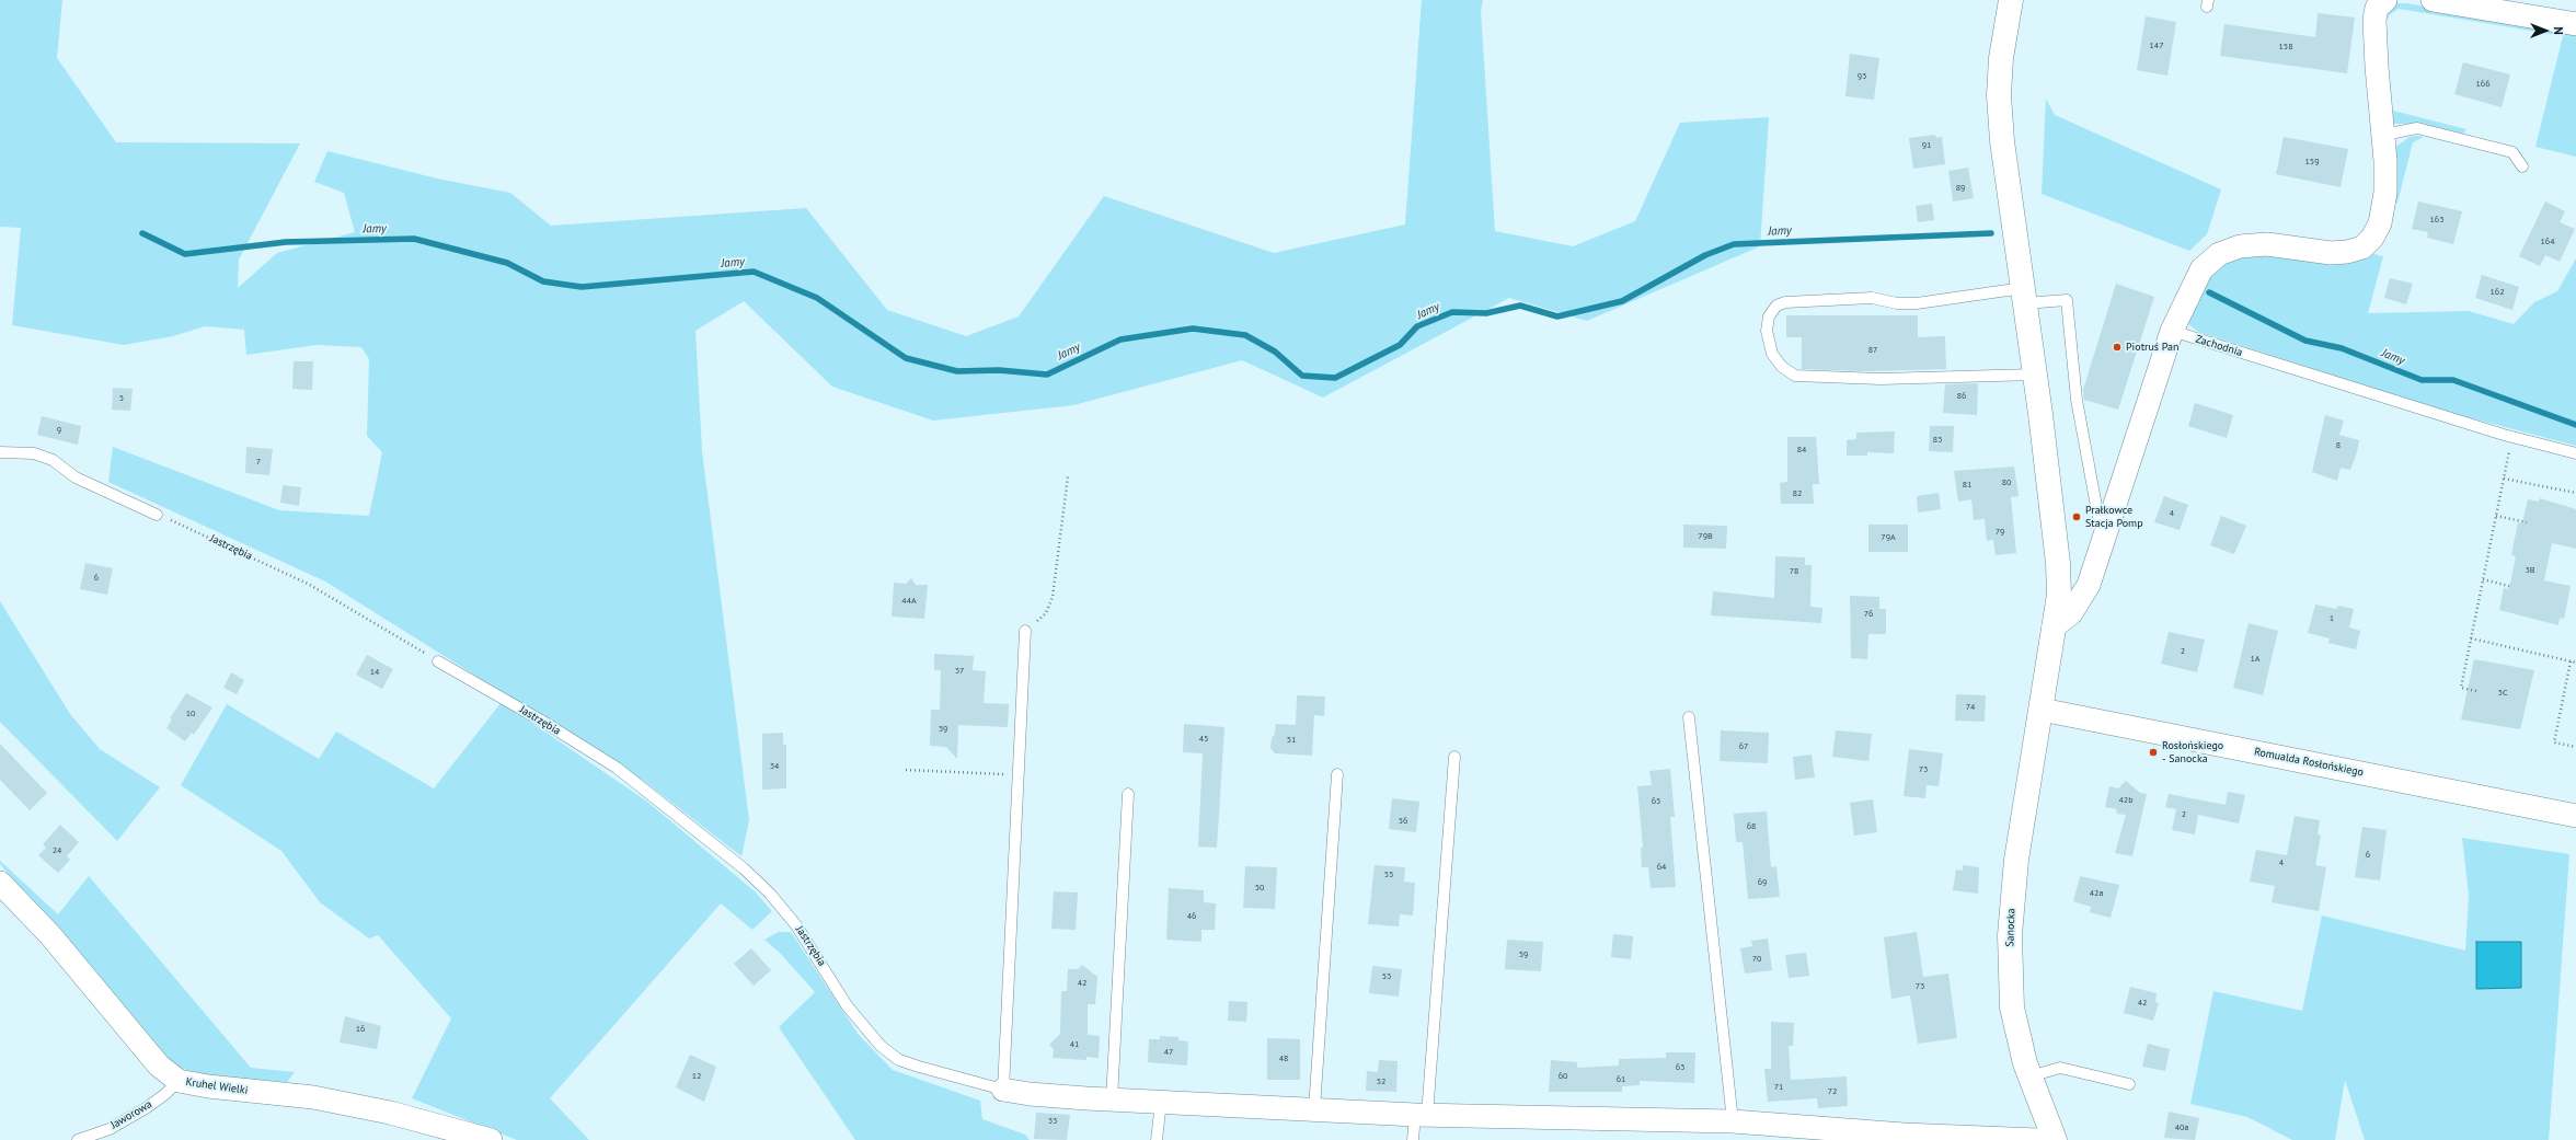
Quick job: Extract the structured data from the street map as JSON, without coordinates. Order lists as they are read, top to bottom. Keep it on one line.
{"streets":{"main road":["Sanocka"],"street":["Romualda Rosłońskiego","Kruhel Wielki"],"lane":["Zachodnia","Jastrzębia","Jaworowa"]},"crossings":[["Romualda Rosłońskiego","Sanocka"],["Kruhel Wielki","Jaworowa"]],"water":["Jamy"],"places":["Piotruś Pan","Prałkowce Stacja Pomp","Rosłońskiego - Sanocka"],"house_numbers":["147","158","93","166","91","159","89","163","164","162","87","86","5","9","83","8","84","7","80","81","82","4","79","79B","79A","3B","78","6","44A","76","1","2","1A","37","14","3C","74","10","39","45","51","67","34","73","42b","65","2","56","68","24","6","4","64","55","69","50","42a","46","59","70","53","42","73","42","16","41","47","48","63","12","60","61","52","71","72","33","40a"],"north":"right"}
